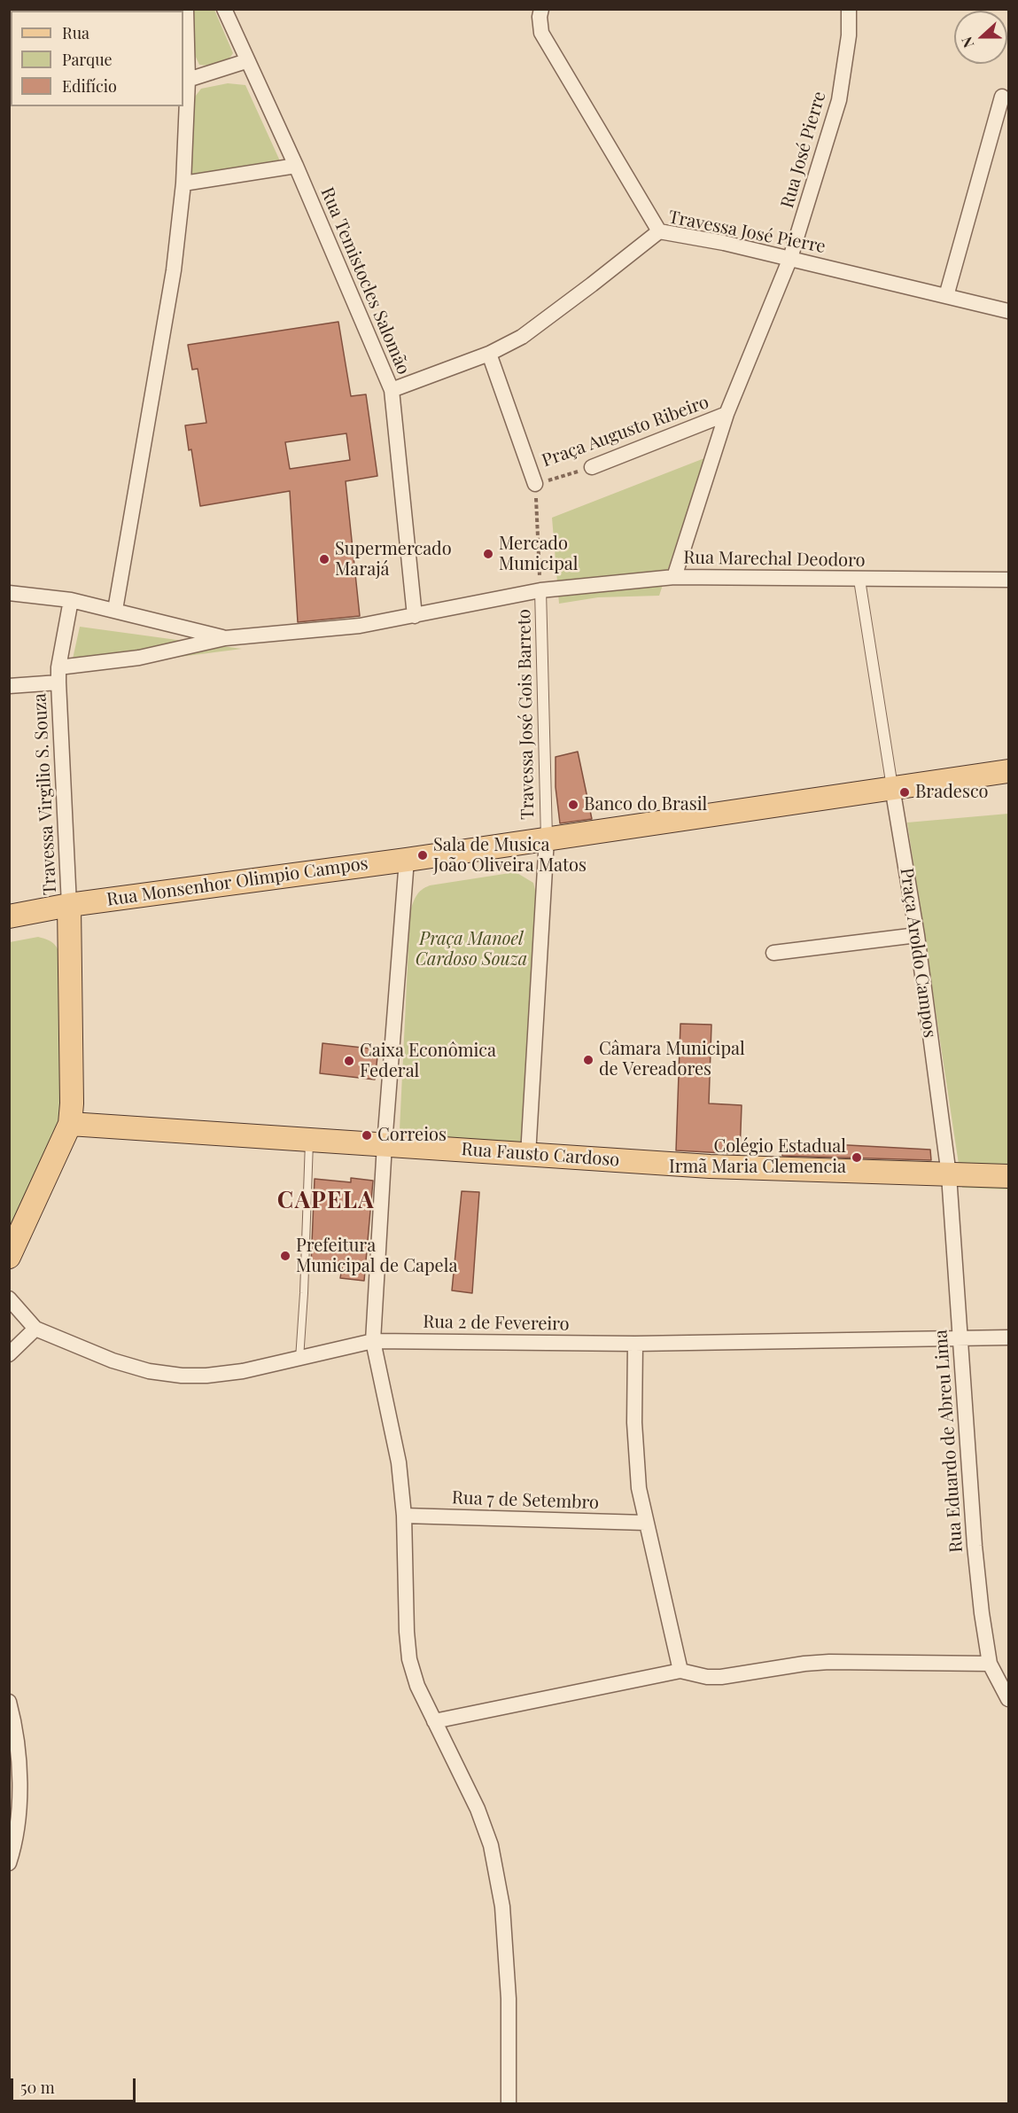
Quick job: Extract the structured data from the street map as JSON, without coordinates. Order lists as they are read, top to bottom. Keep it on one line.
{"streets":{"main road":["Rua Monsenhor Olimpio Campos","Rua Fausto Cardoso"],"street":["Rua José Pierre","Travessa José Pierre","Rua Temistocles Salomão","Praça Augusto Ribeiro","Rua Marechal Deodoro","Travessa José Gois Barreto","Travessa Virgilio S. Souza","Praça Aroldo Campos","Rua 2 de Fevereiro","Rua Eduardo de Abreu Lima","Rua 7 de Setembro"]},"crossings":[["Rua José Pierre","Travessa José Pierre"],["Rua José Pierre","Praça Augusto Ribeiro"],["Travessa José Pierre","Rua Temistocles Salomão"],["Rua Temistocles Salomão","Rua Marechal Deodoro"],["Praça Augusto Ribeiro","Rua Marechal Deodoro"],["Praça Augusto Ribeiro","Travessa José Gois Barreto"],["Rua Marechal Deodoro","Travessa José Gois Barreto"],["Travessa Virgilio S. Souza","Rua Monsenhor Olimpio Campos"],["Praça Aroldo Campos","Rua Fausto Cardoso"],["Praça Aroldo Campos","Rua Eduardo de Abreu Lima"],["Rua Fausto Cardoso","Rua Eduardo de Abreu Lima"],["Rua 2 de Fevereiro","Rua Eduardo de Abreu Lima"]],"districts":["CAPELA"],"parks":["Praça Manoel Cardoso Souza"],"places":["Mercado Municipal","Supermercado Marajá","Bradesco","Banco do Brasil","Sala de Musica João Oliveira Matos","Câmara Municipal de Vereadores","Caixa Econômica Federal","Correios","Colégio Estadual Irmã Maria Clemencia","Prefeitura Municipal de Capela"],"legend":["Rua","Parque","Edifício"],"scale_bar":"50 m","north":"left"}
